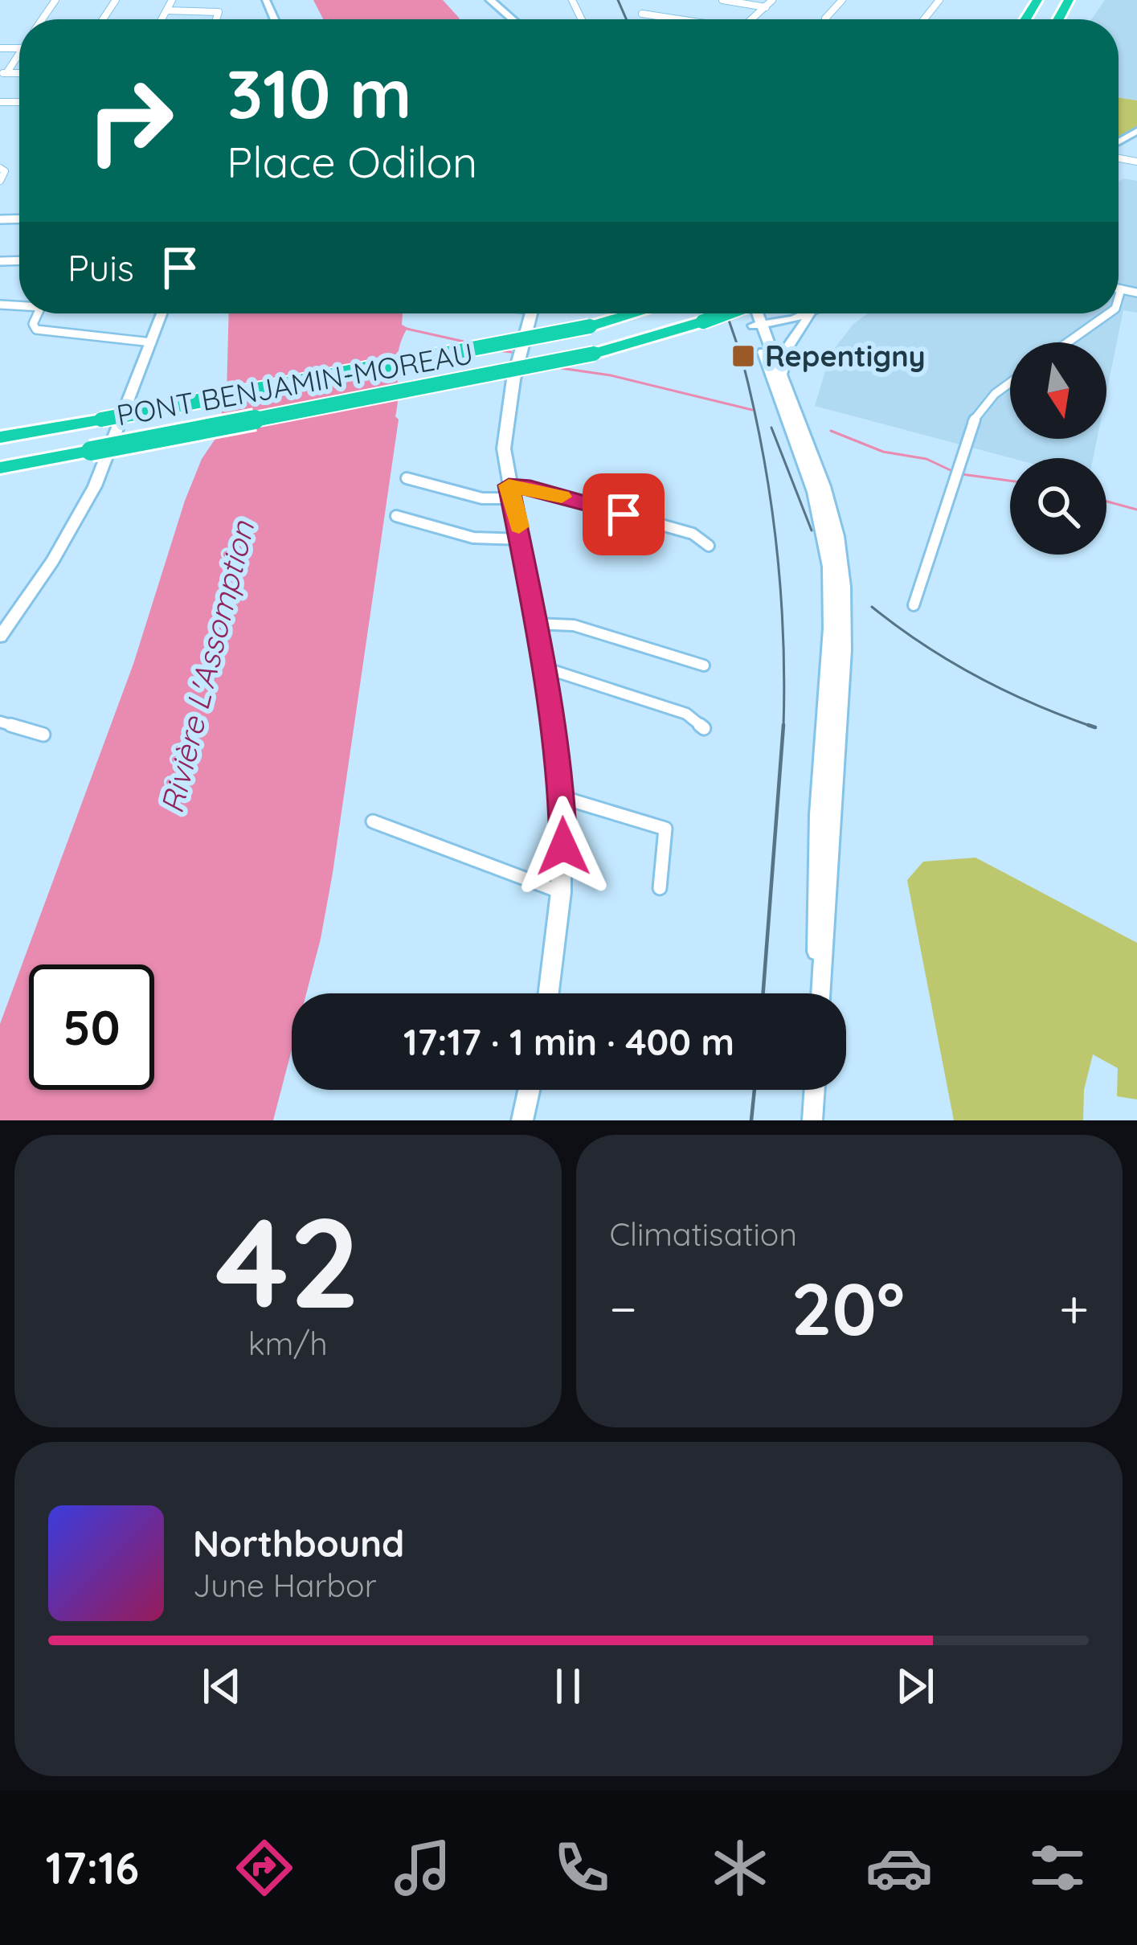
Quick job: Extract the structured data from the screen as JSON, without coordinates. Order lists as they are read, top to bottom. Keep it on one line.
{"streets":{"highway":["PONT BENJAMIN-MOREAU"]},"water":["Rivière L'Assomption"],"places":{"transit":["Repentigny"]},"north":"bottom","page":{"turn":["310 m","Place Odilon"],"then":"Puis","limit":"50","trip":"17:17 · 1 min · 400 m","tile":[["42","km/h"],"Climatisation"],"heat":["−","20°","+"],"song":["Northbound","June Harbor"],"tabs":"17:16"}}
